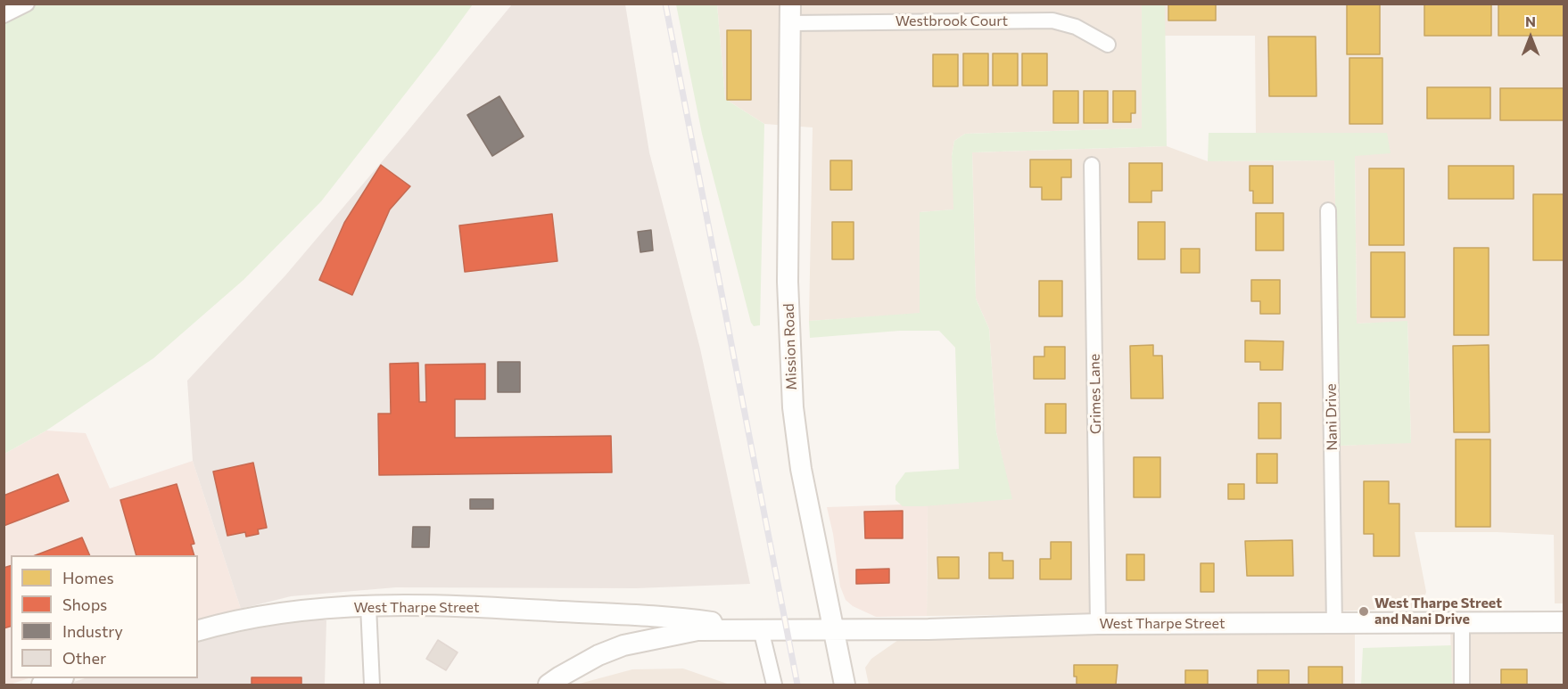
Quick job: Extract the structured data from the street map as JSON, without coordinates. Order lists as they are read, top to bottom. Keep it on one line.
{"streets":{"main road":["Mission Road","West Tharpe Street"],"street":["Westbrook Court","Grimes Lane","Nani Drive"]},"crossings":[["Westbrook Court","Mission Road"],["Mission Road","West Tharpe Street"],["Grimes Lane","West Tharpe Street"],["Nani Drive","West Tharpe Street"]],"places":["West Tharpe Street and Nani Drive"],"legend":["Homes","Shops","Industry","Other"],"north":"top"}
